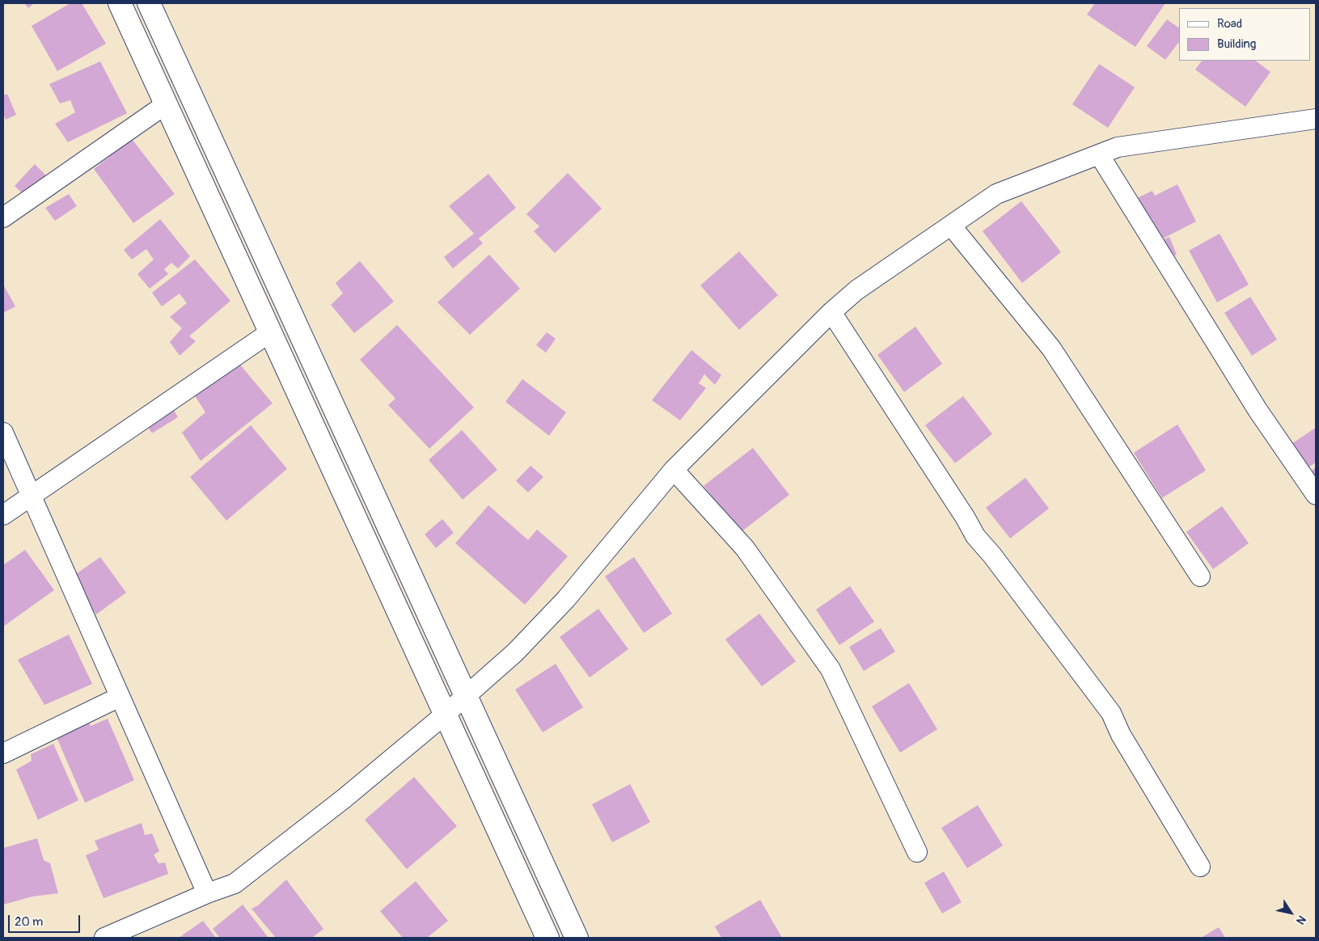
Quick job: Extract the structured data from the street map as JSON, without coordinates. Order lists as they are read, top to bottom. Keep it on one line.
{"legend":["Road","Building"],"scale_bar":"20 m","north":"bottom right"}
